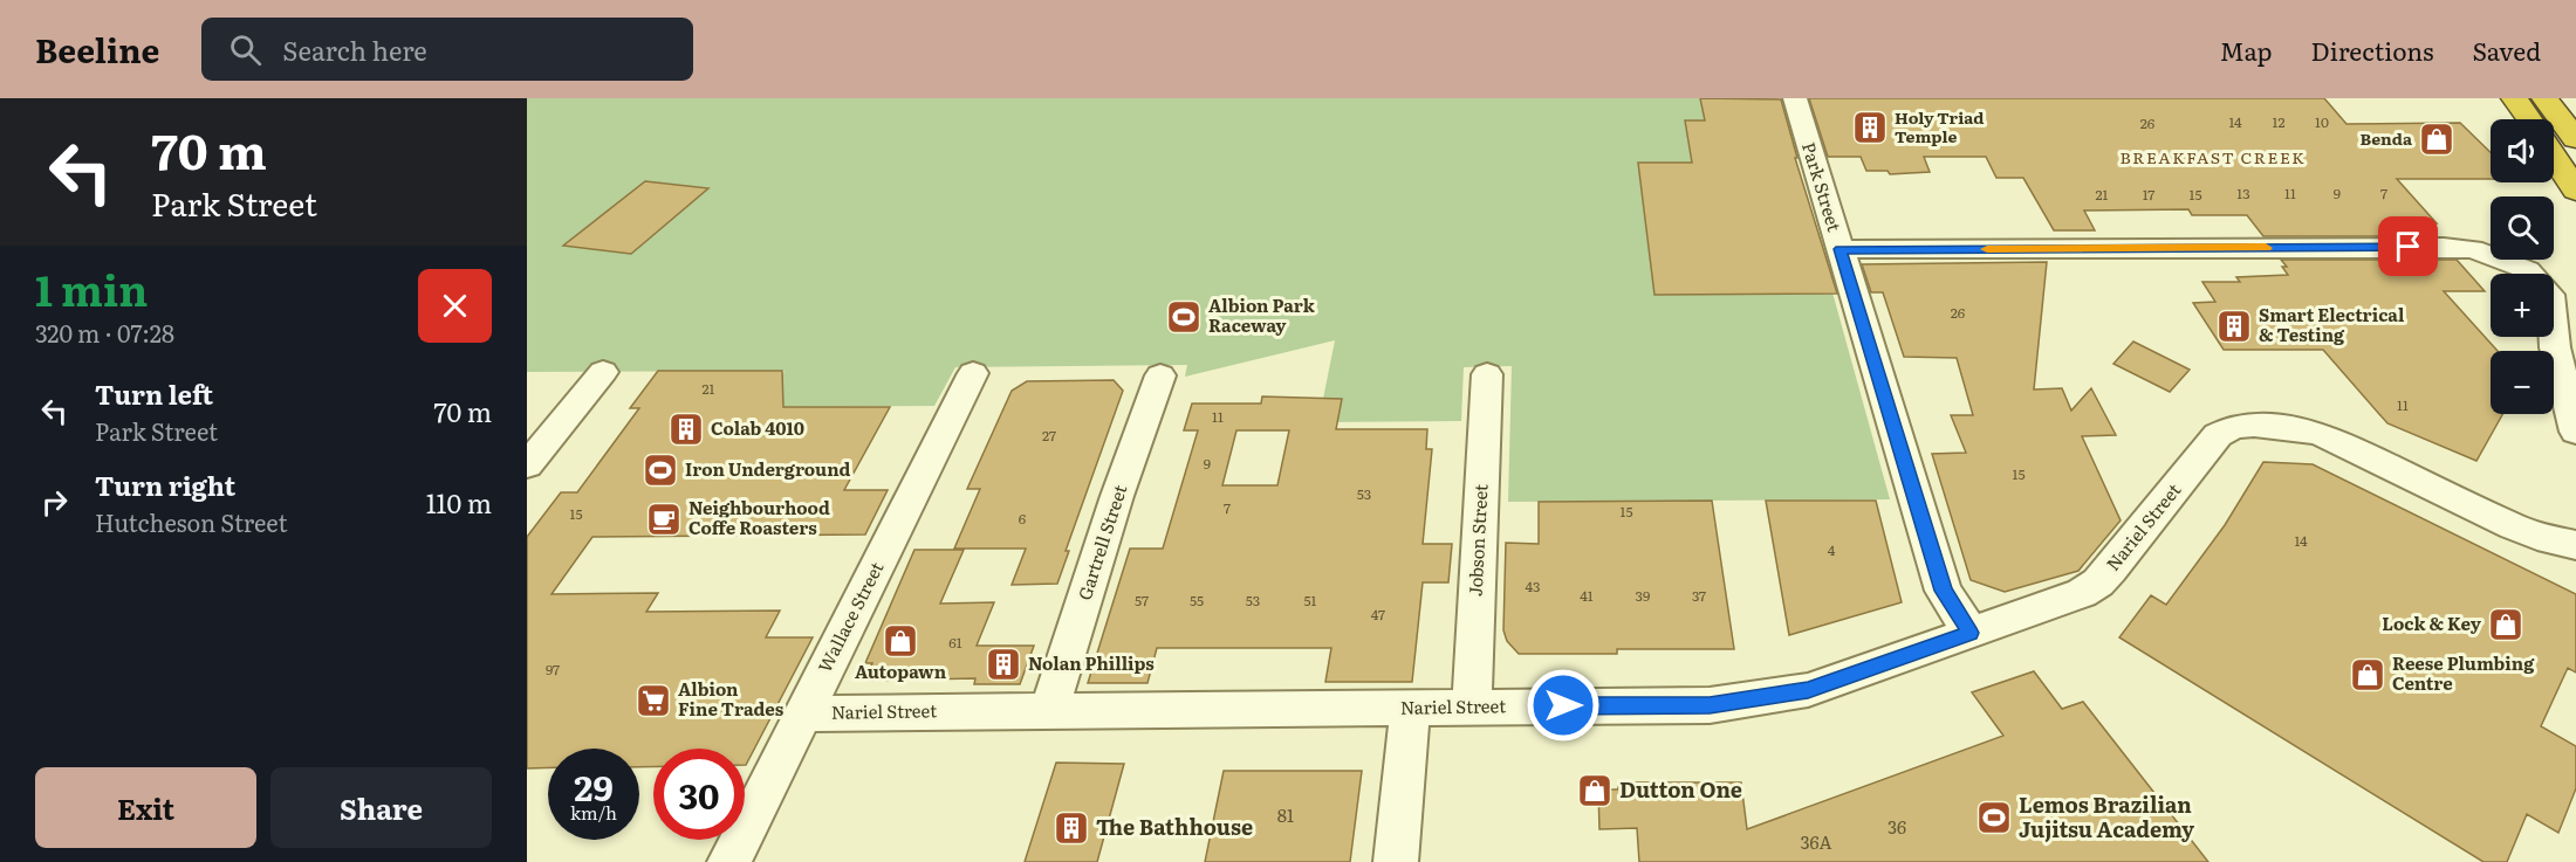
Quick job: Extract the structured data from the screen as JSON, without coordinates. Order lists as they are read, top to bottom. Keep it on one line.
{"streets":{"street":["Park Street","Nariel Street","Jobson Street","Gartrell Street","Wallace Street"]},"crossings":[["Park Street","Nariel Street"],["Nariel Street","Jobson Street"],["Nariel Street","Gartrell Street"],["Nariel Street","Wallace Street"]],"districts":["BREAKFAST CREEK"],"places":{"building":["Holy Triad Temple","Smart Electrical & Testing","Colab 4010","Nolan Phillips","The Bathhouse"],"shop":["Benda","Lock & Key","Autopawn","Reese Plumbing Centre","Dutton One"],"sports":["Albion Park Raceway","Iron Underground","Lemos Brazilian Jujitsu Academy"],"cafe":["Neighbourhood Coffe Roasters"],"supermarket":["Albion Fine Trades"]},"house_numbers":["14","12","10","26","13","11","9","7","21","17","15","26","21","11","11","27","9","15","53","7","15","15","6","14","4","43","41","39","37","57","55","53","51","47","61","97","81","36","36A"],"page":{"header":"Beeline","search":"Search here","nav":["Map","Directions","Saved"],"turn":["70 m","Park Street"],"map_buttons":["+","−"],"heading":["1 min","320 m · 07:28"],"list":[{"name":"Turn left","note":"Park Street","value":"70 m"},{"name":"Turn right","note":"Hutcheson Street","value":"110 m"}],"speed":"29 km/h","limit":"30","buttons":["Exit","Share"]}}
